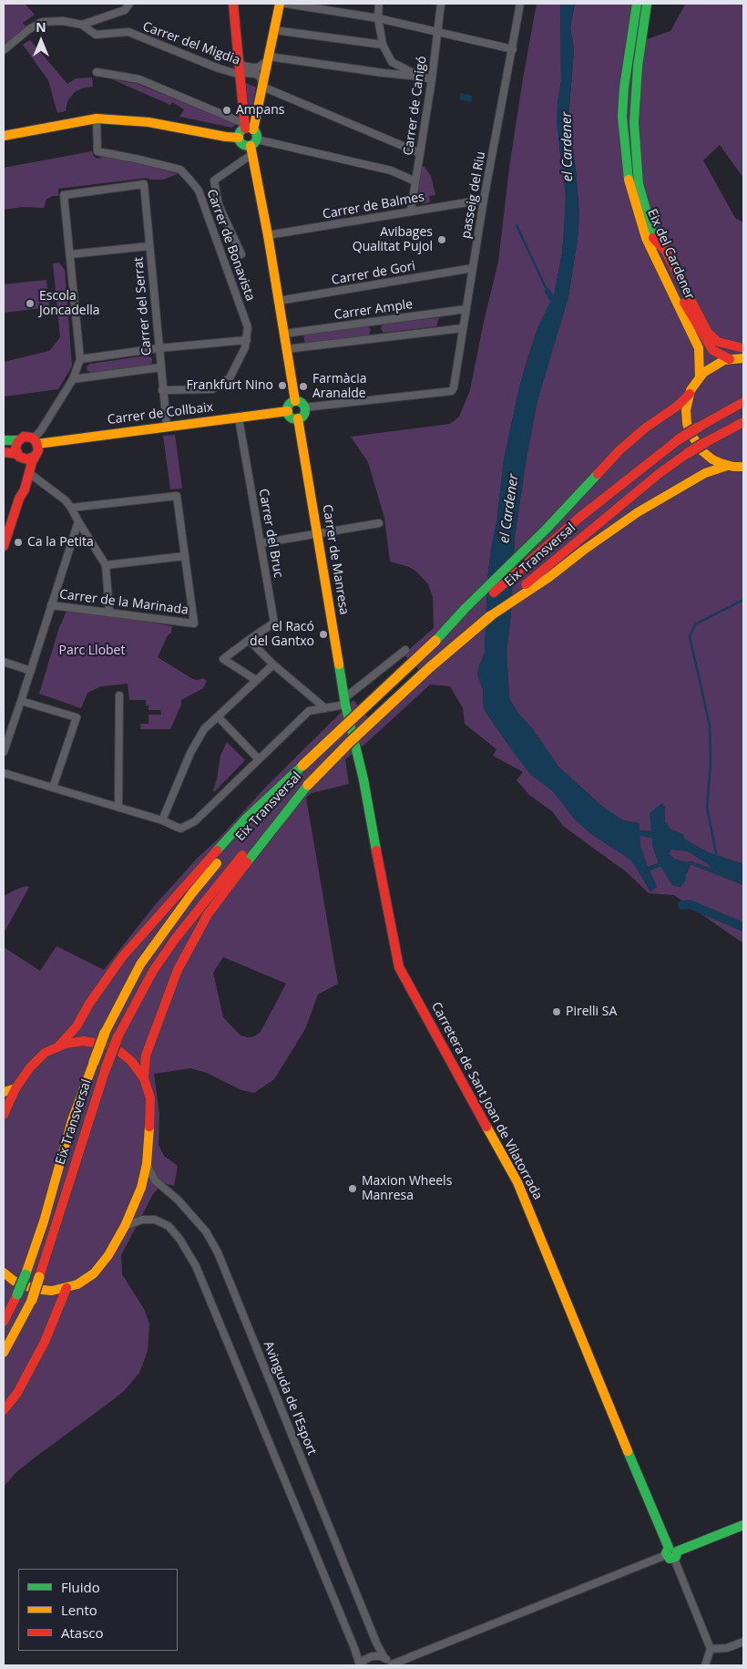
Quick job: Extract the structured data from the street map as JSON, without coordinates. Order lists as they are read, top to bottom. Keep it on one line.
{"streets":{"main road":["Eix del Cardener","Carrer de Collbaix","Eix Transversal","Carrer de Manresa","Carretera de Sant Joan de Vilatorrada"],"street":["Carrer del Migdia","Carrer de Canigó","passeig del Riu","Carrer de Balmes","Carrer de Bonavista","Carrer de Gori","Carrer del Serrat","Carrer Ample","Carrer del Bruc","Carrer de la Marinada","Avinguda de l'Esport"]},"crossings":[["Carrer del Migdia","Carrer de Canigó"],["Carrer de Canigó","Carrer de Balmes"],["passeig del Riu","Carrer de Balmes"],["passeig del Riu","Carrer de Gori"],["passeig del Riu","Carrer Ample"],["passeig del Riu","Carrer de Collbaix"],["passeig del Riu","Carrer de Manresa"],["Carrer de Bonavista","Carrer del Serrat"],["Carrer del Serrat","Carrer de Collbaix"],["Carrer de Collbaix","Carrer del Bruc"],["Carrer de Collbaix","Carrer de Manresa"],["Carrer de Manresa","Carretera de Sant Joan de Vilatorrada"]],"water":["el Cardener"],"parks":["Parc Llobet"],"places":["Ampans","Avibages Qualitat Pujol","Escola Joncadella","Frankfurt Nino","Farmàcia Aranalde","Ca la Petita","el Racó del Gantxo","Pirelli SA","Maxion Wheels Manresa"],"legend":["Fluido","Lento","Atasco"],"north":"top"}
